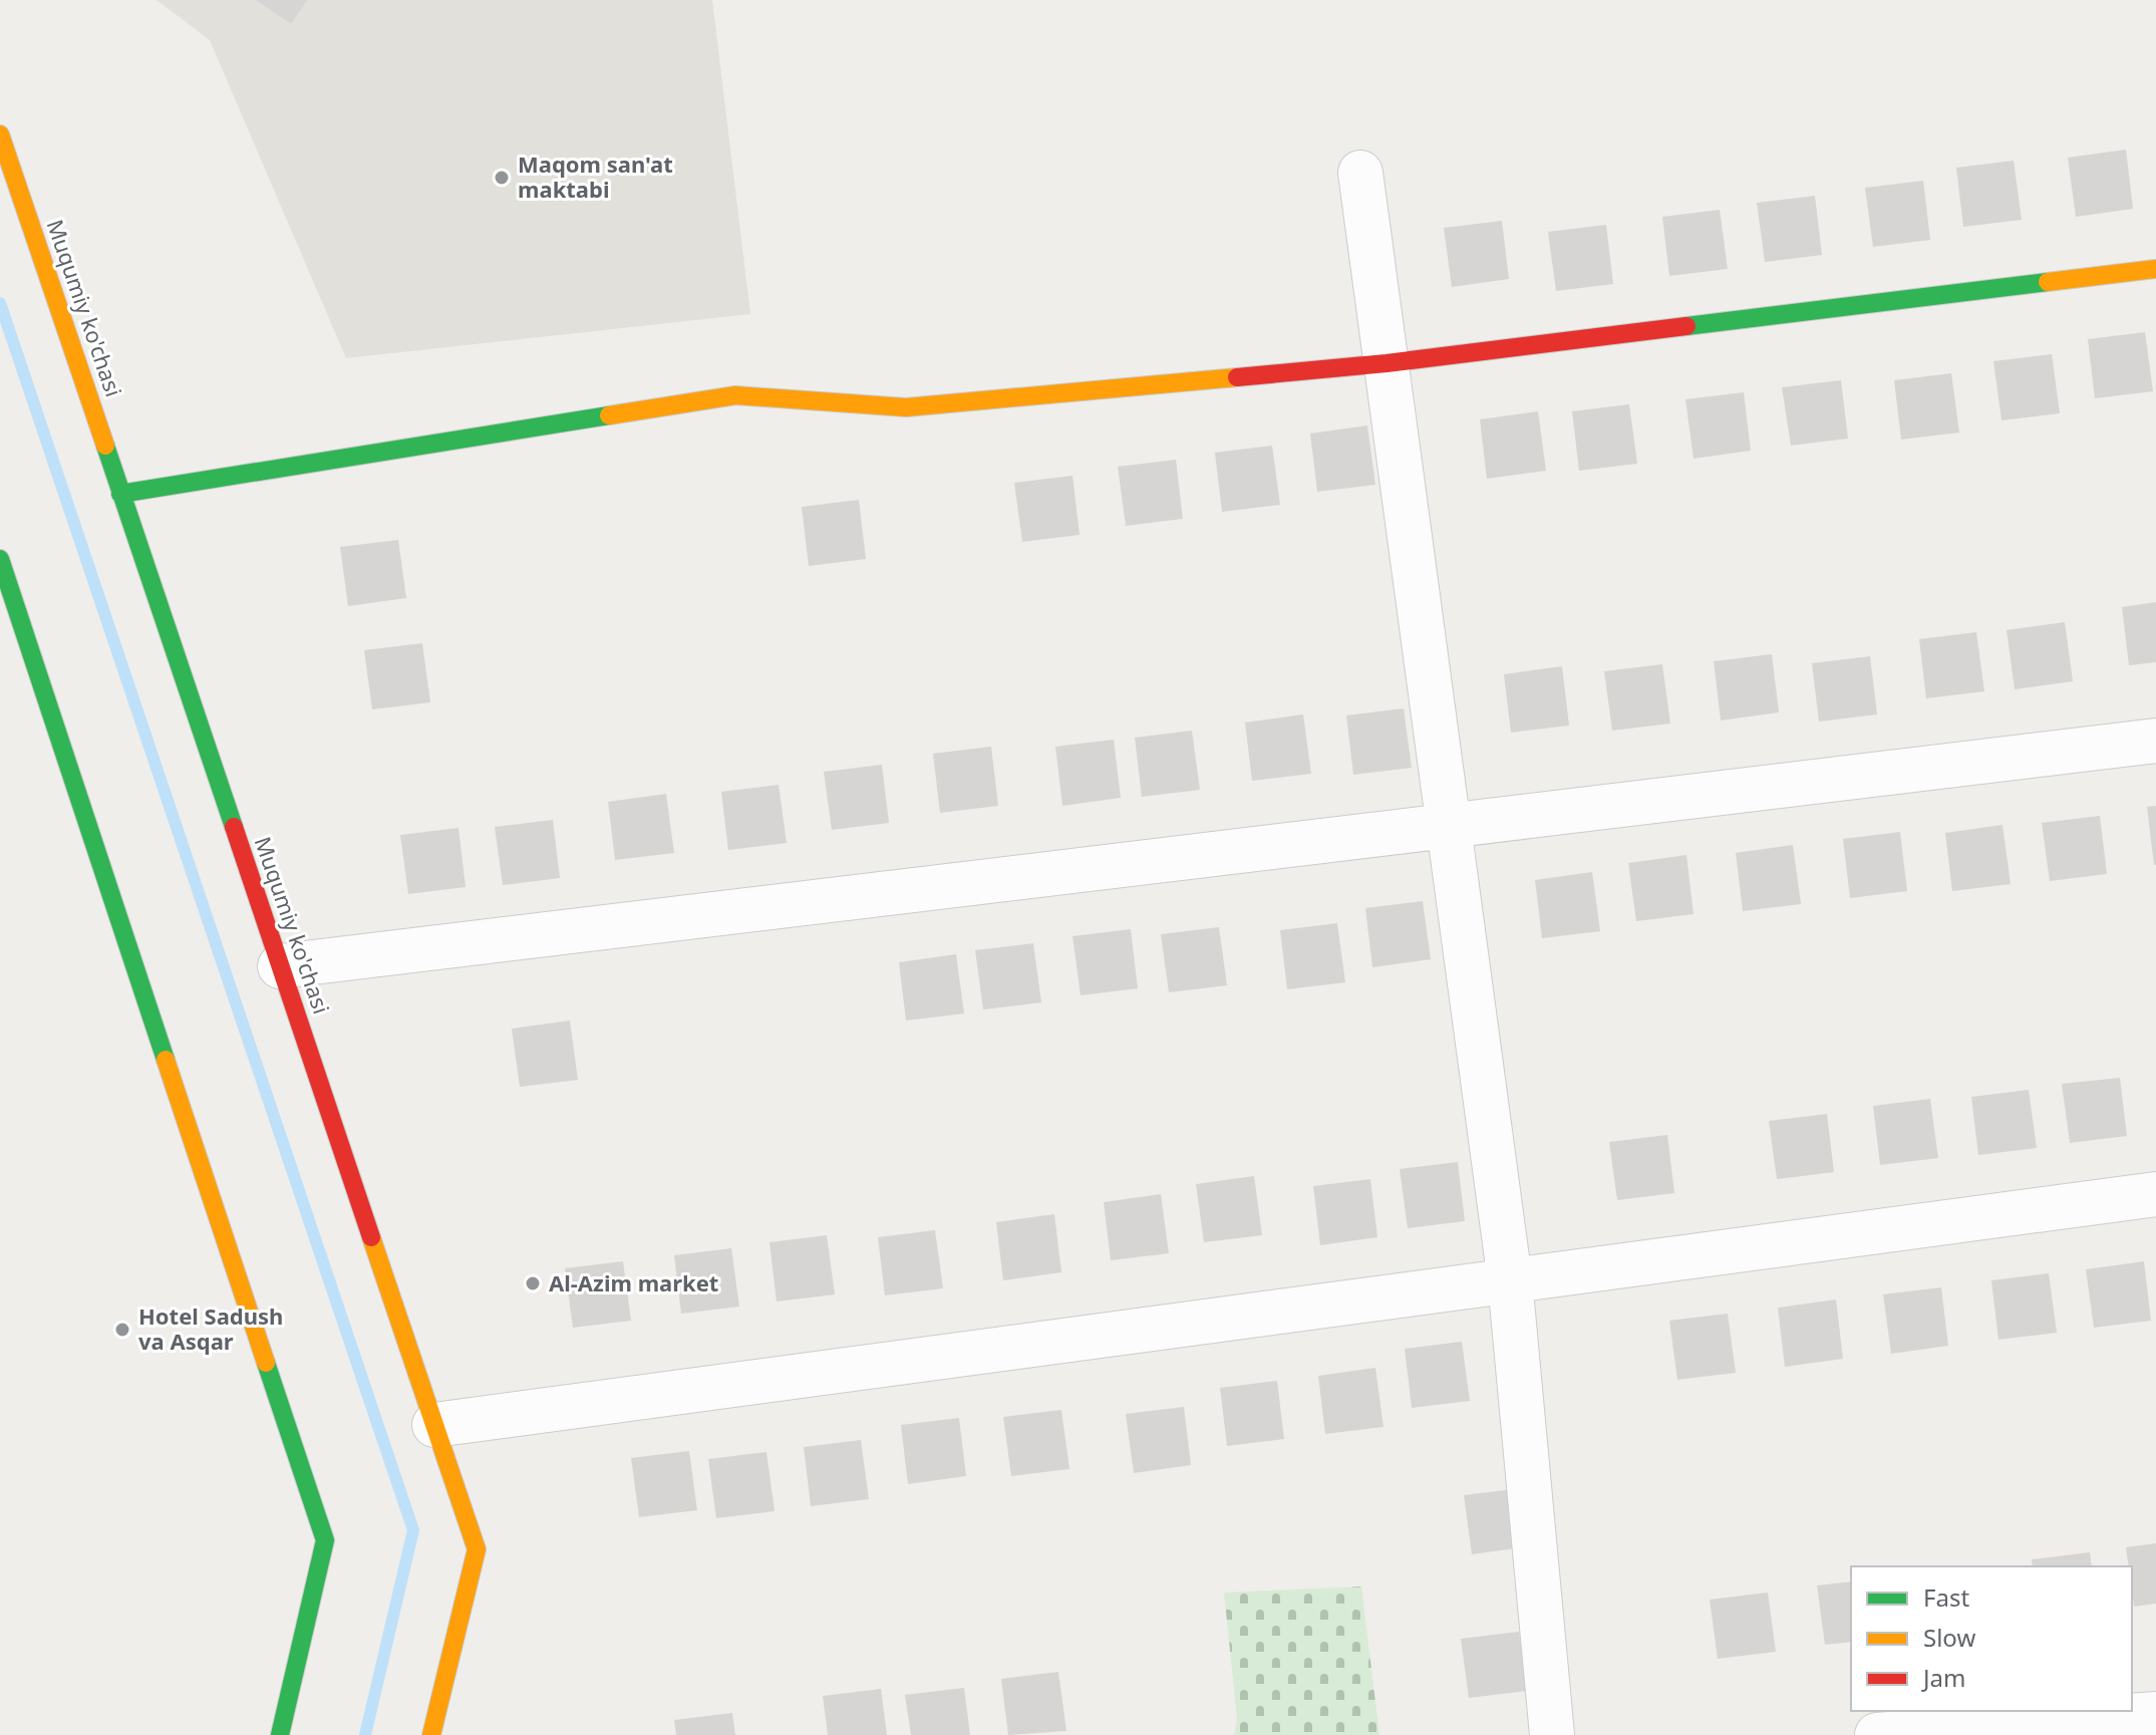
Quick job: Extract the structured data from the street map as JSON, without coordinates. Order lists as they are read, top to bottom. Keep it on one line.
{"streets":{"main road":["Muqumiy ko'chasi"]},"places":["Maqom san'at maktabi","Al-Azim market","Hotel Sadush va Asqar"],"legend":["Fast","Slow","Jam"]}
